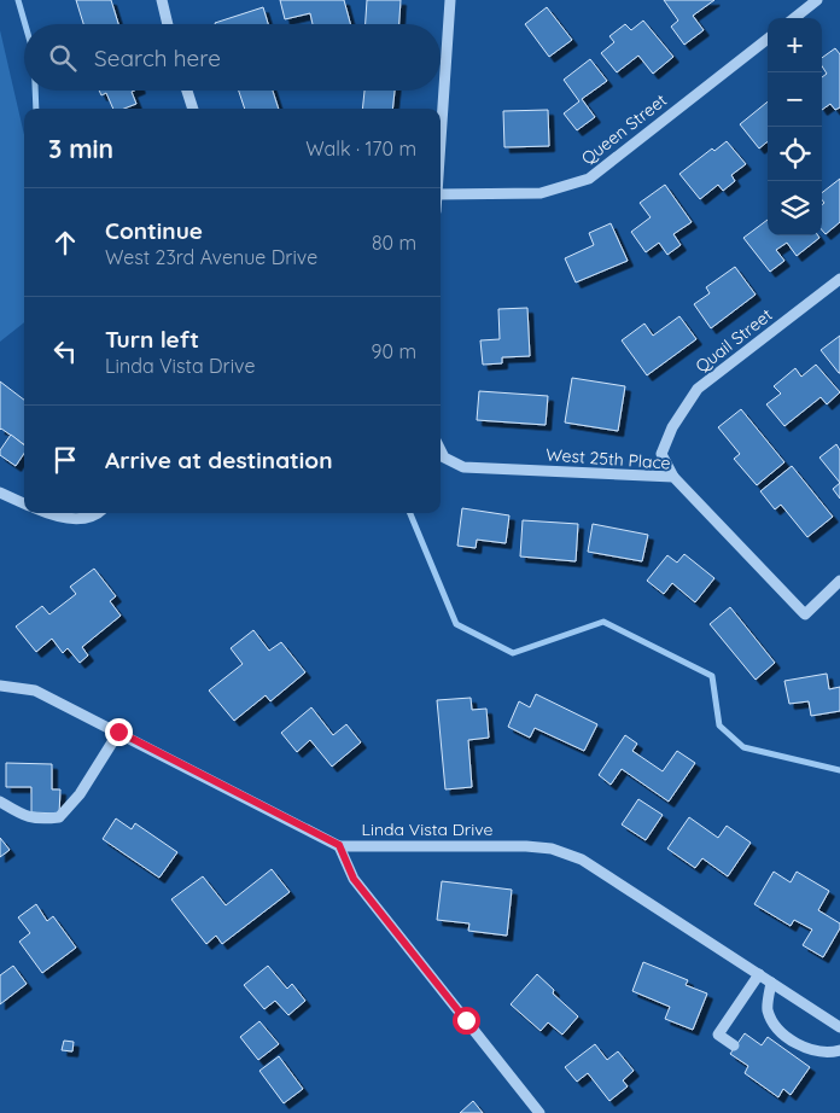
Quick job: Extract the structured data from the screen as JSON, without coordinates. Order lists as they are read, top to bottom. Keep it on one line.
{"streets":{"street":["Queen Street","Quail Street","West 25th Place","Linda Vista Drive"]},"crossings":[["Quail Street","West 25th Place"]],"page":{"map_buttons":["+","−"],"search":"Search here","heading":["3 min","Walk · 170 m"],"list":[["Continue","West 23rd Avenue Drive","80 m"],["Turn left","Linda Vista Drive","90 m"],"Arrive at destination"]}}
